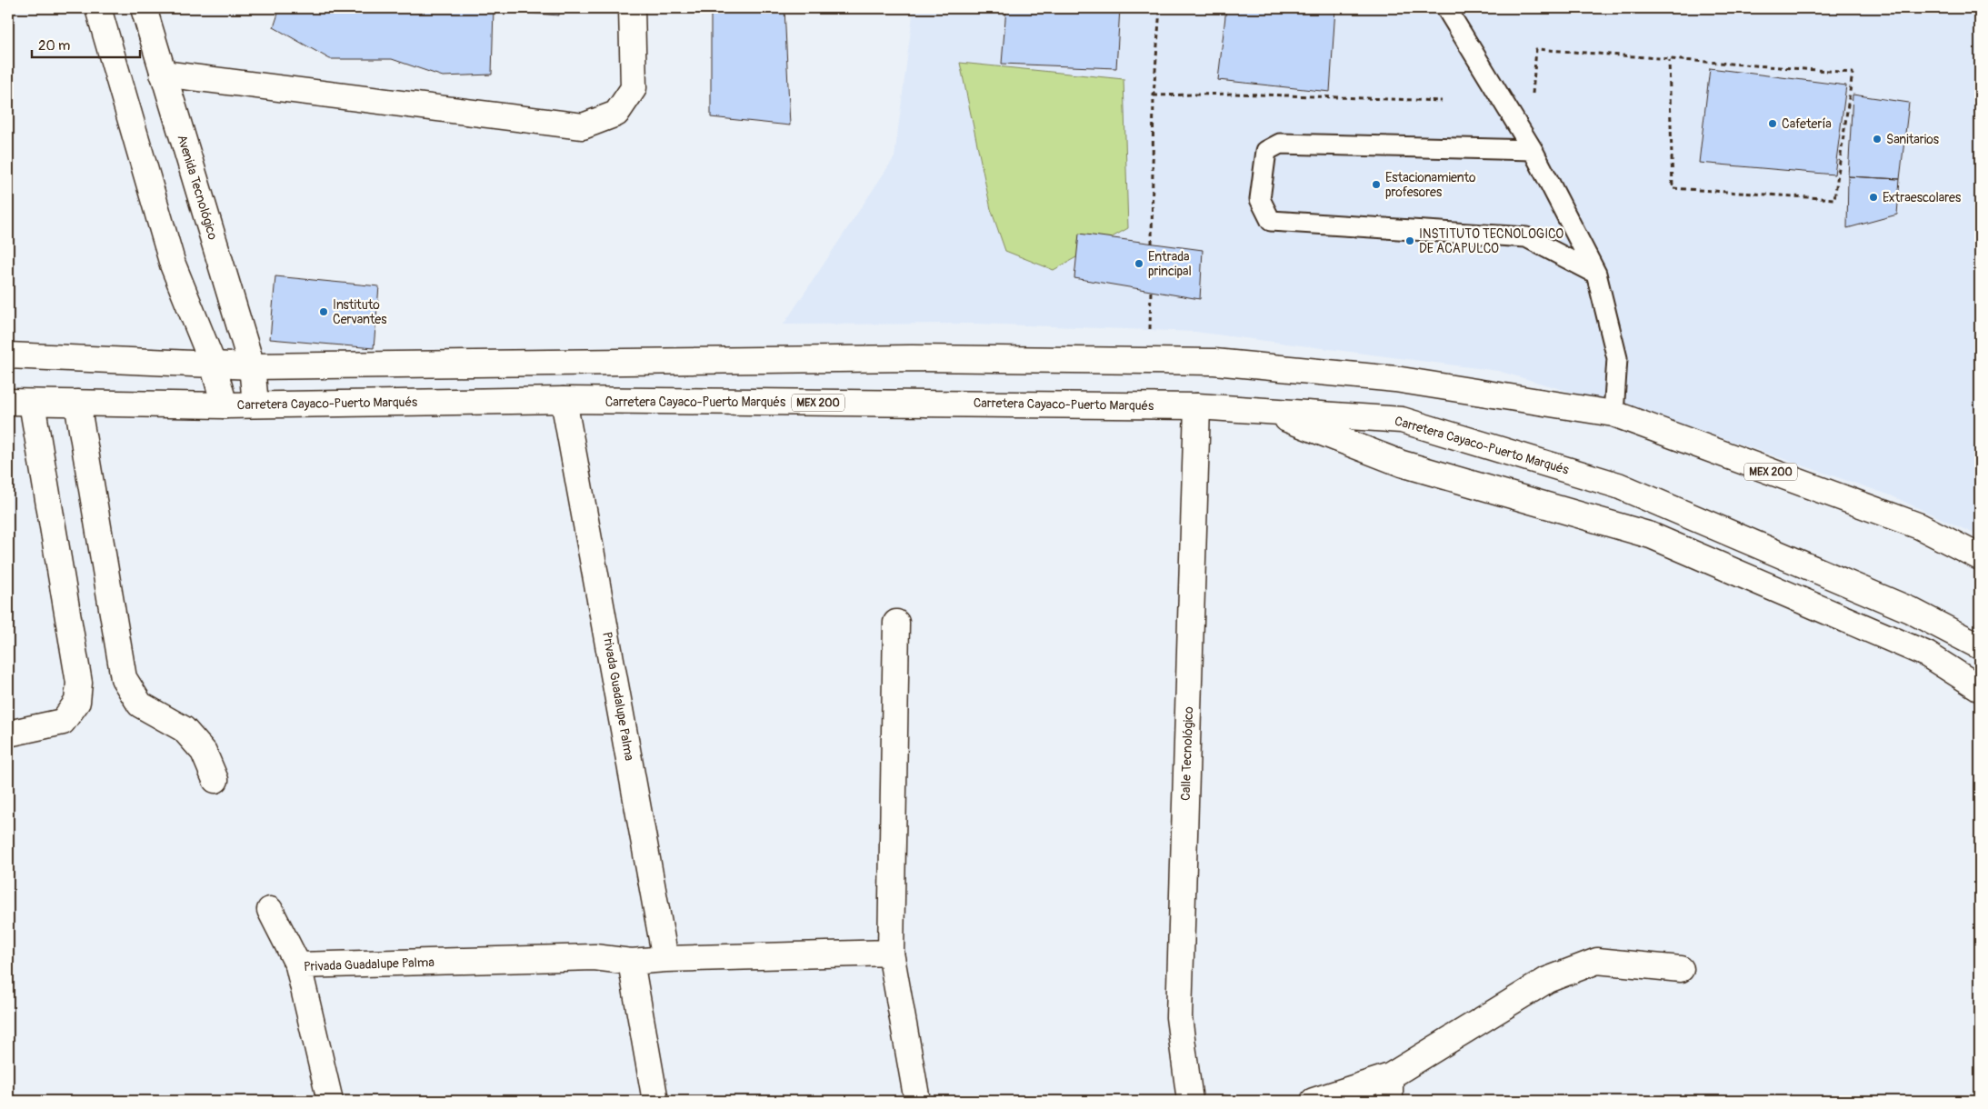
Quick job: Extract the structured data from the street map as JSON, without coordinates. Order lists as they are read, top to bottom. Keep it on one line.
{"streets":{"main road":["Avenida Tecnológico","Carretera Cayaco-Puerto Marqués","MEX 200","Privada Guadalupe Palma","Calle Tecnológico"]},"crossings":[["Avenida Tecnológico","Carretera Cayaco-Puerto Marqués"],["Avenida Tecnológico","MEX 200"],["Carretera Cayaco-Puerto Marqués","Privada Guadalupe Palma"],["Carretera Cayaco-Puerto Marqués","Calle Tecnológico"]],"places":["Cafetería","Sanitarios","Estacionamiento profesores","Extraescolares","INSTITUTO TECNOLOGICO DE ACAPULCO","Entrada principal","Instituto Cervantes"],"scale_bar":"20 m"}
